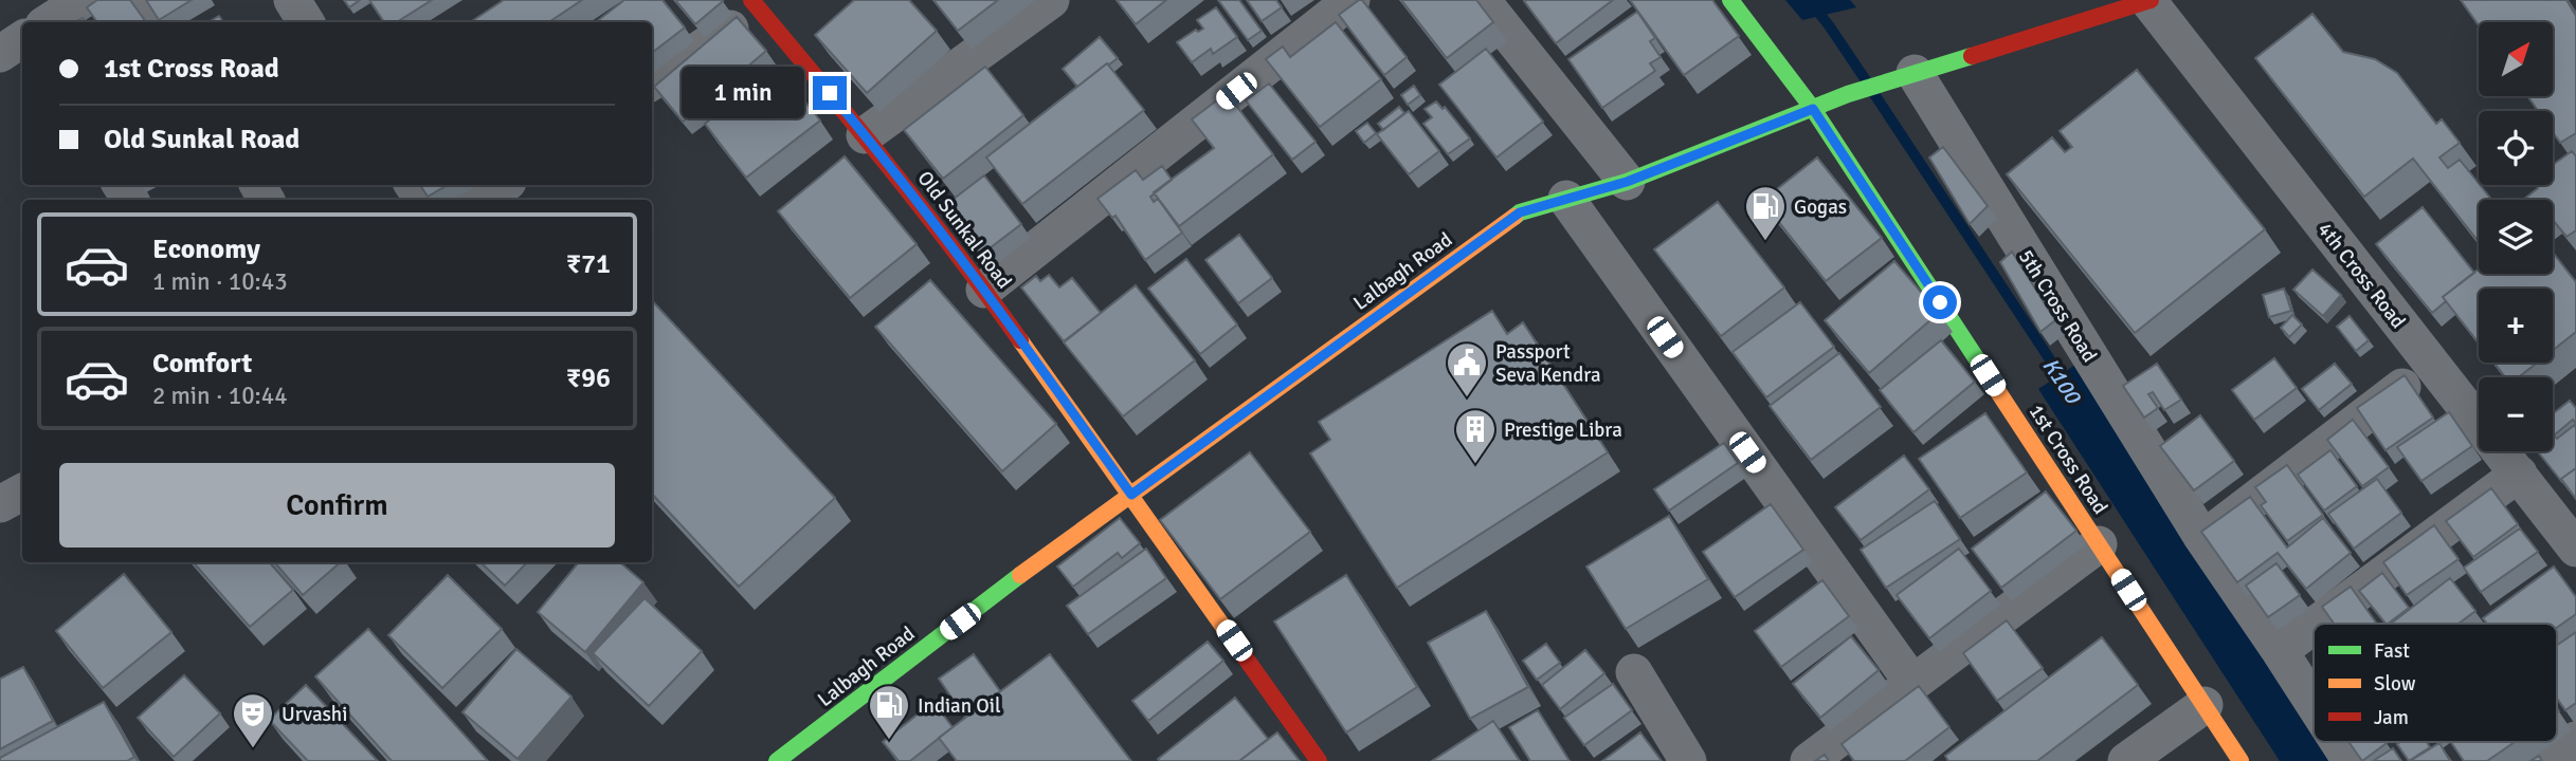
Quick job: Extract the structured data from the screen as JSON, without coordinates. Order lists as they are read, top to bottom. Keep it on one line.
{"streets":{"street":["Old Sunkal Road","Lalbagh Road","4th Cross Road","5th Cross Road","1st Cross Road"]},"crossings":[["Old Sunkal Road","Lalbagh Road"],["Lalbagh Road","4th Cross Road"],["Lalbagh Road","5th Cross Road"],["Lalbagh Road","1st Cross Road"]],"water":["K100"],"places":{"fuel station":["Gogas","Indian Oil"],"public building":["Passport Seva Kendra"],"building":["Prestige Libra"],"theatre":["Urvashi"]},"legend":["Fast","Slow","Jam"],"north":"top right","page":{"map_buttons":["+","−"],"banner":["1st Cross Road","Old Sunkal Road"],"bubble":"1 min","list":[{"name":"Economy","note":"1 min · 10:43","value":"₹71"},{"name":"Comfort","note":"2 min · 10:44","value":"₹96"}],"buttons":"Confirm"}}
